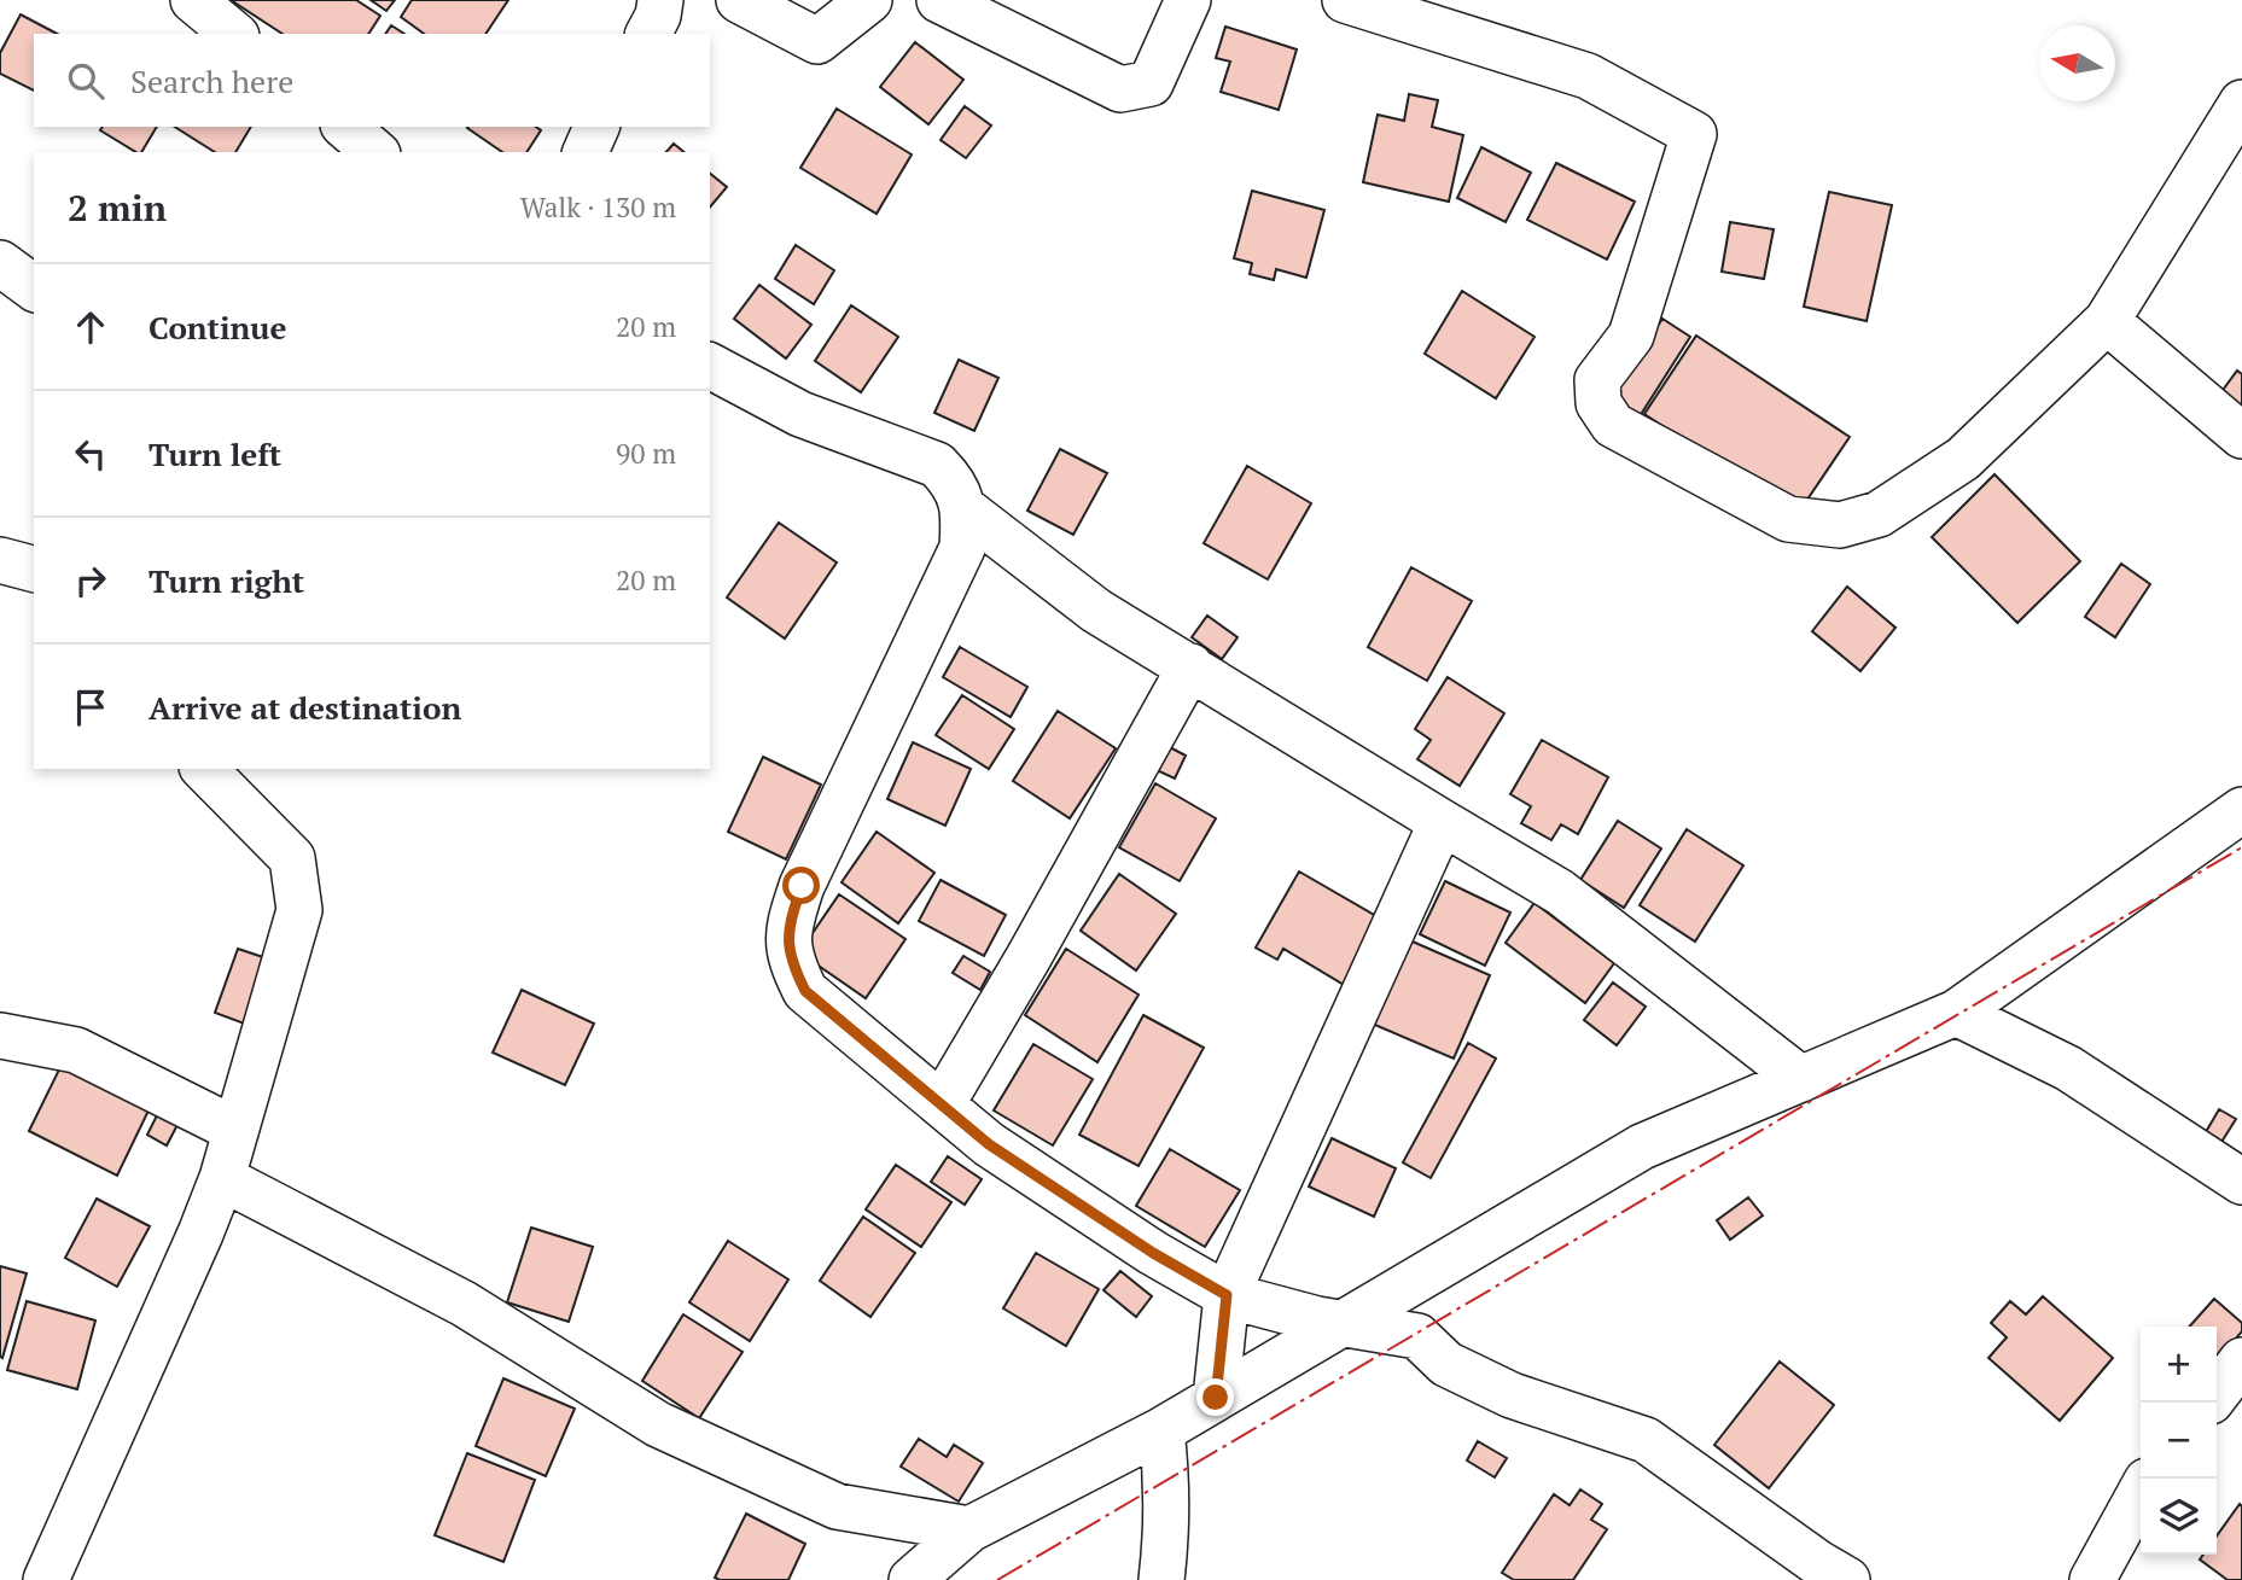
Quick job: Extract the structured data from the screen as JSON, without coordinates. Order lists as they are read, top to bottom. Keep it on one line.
{"north":"left","page":{"search":"Search here","heading":["2 min","Walk · 130 m"],"list":[["Continue","20 m"],["Turn left","90 m"],["Turn right","20 m"],"Arrive at destination"],"map_buttons":["+","−"]}}
